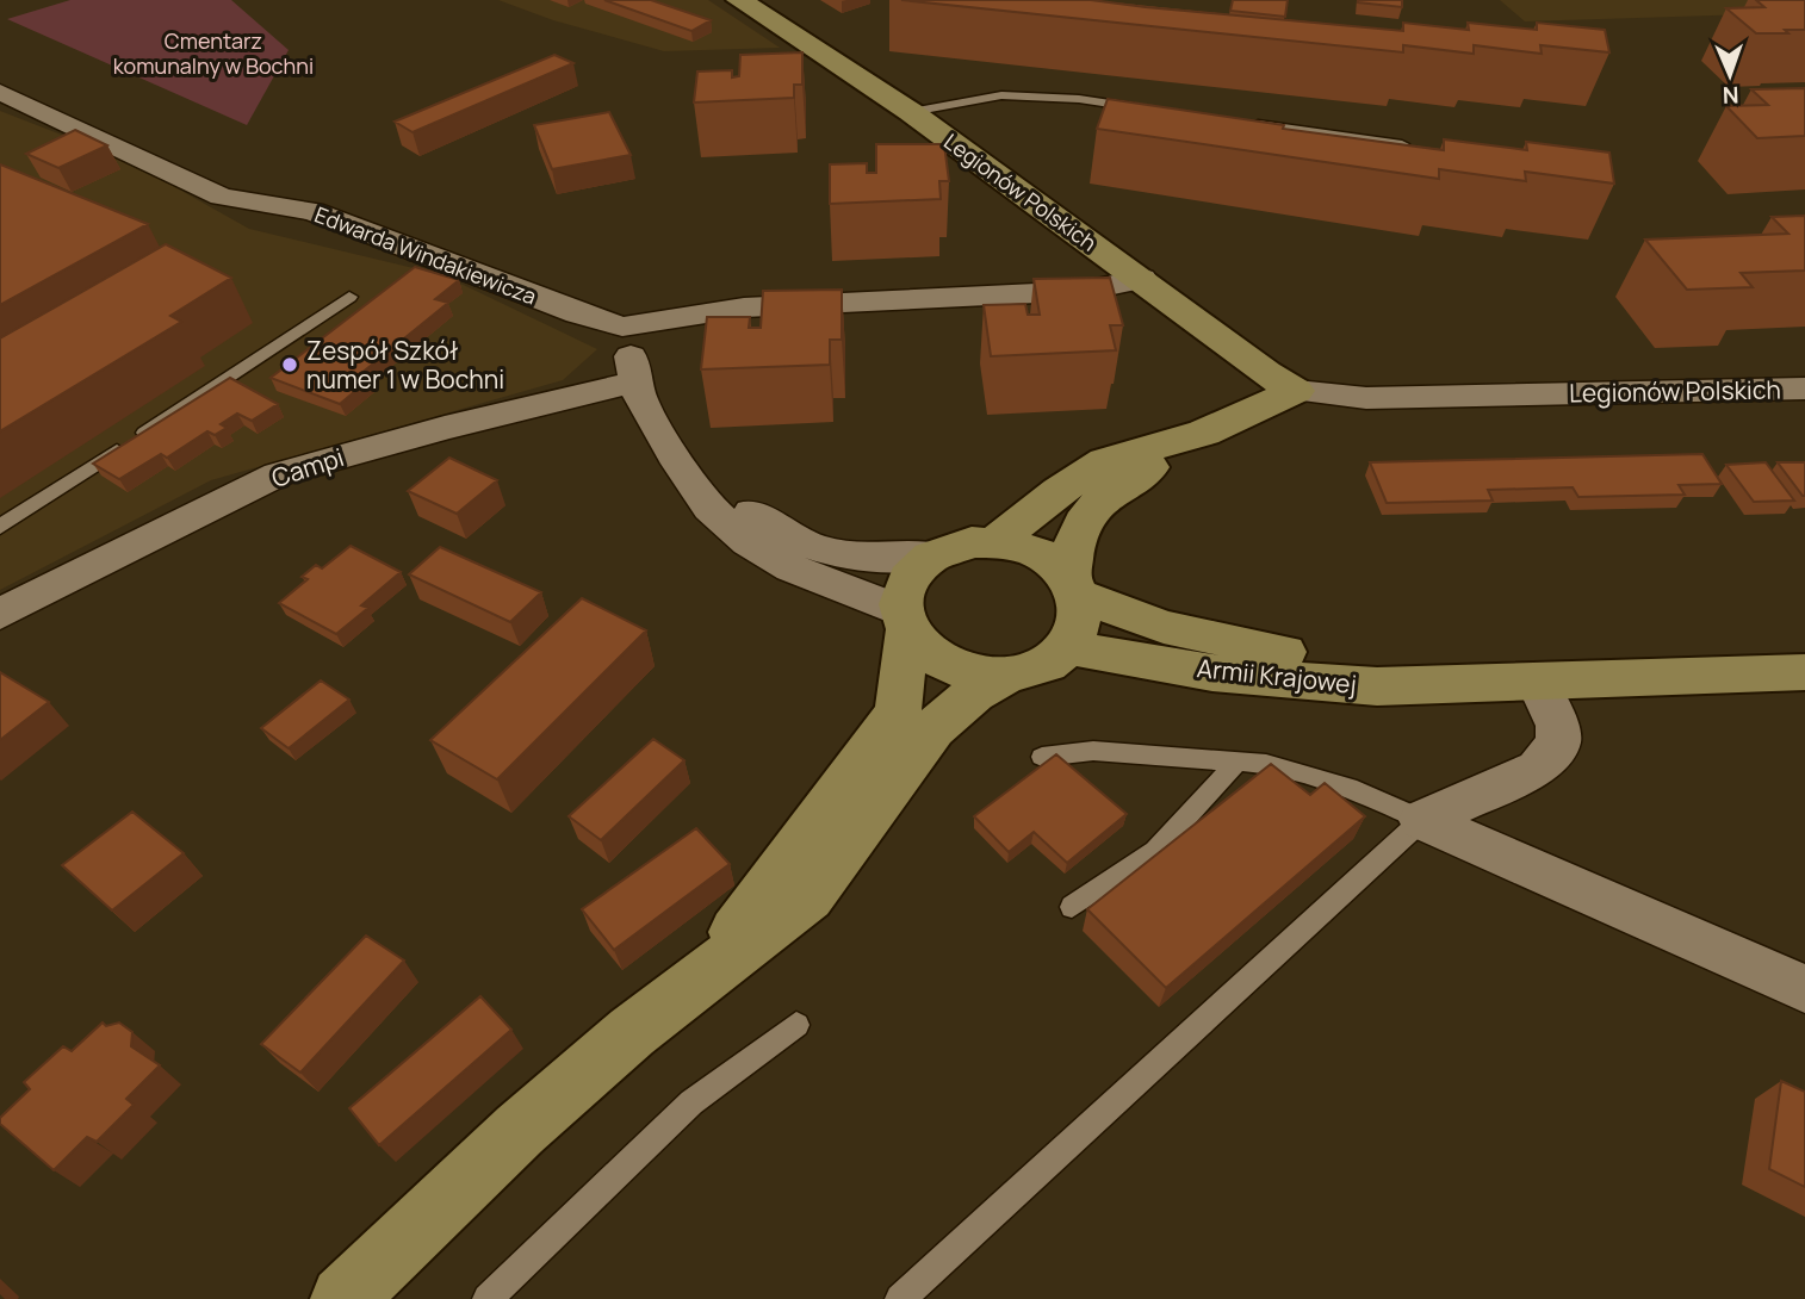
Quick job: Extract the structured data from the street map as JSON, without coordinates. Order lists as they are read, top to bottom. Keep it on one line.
{"streets":{"main road":["Legionów Polskich","Armii Krajowej"],"street":["Edwarda Windakiewicza","Campi"]},"parks":["Cmentarz komunalny w Bochni"],"places":["Zespół Szkół numer 1 w Bochni"],"north":"bottom"}
